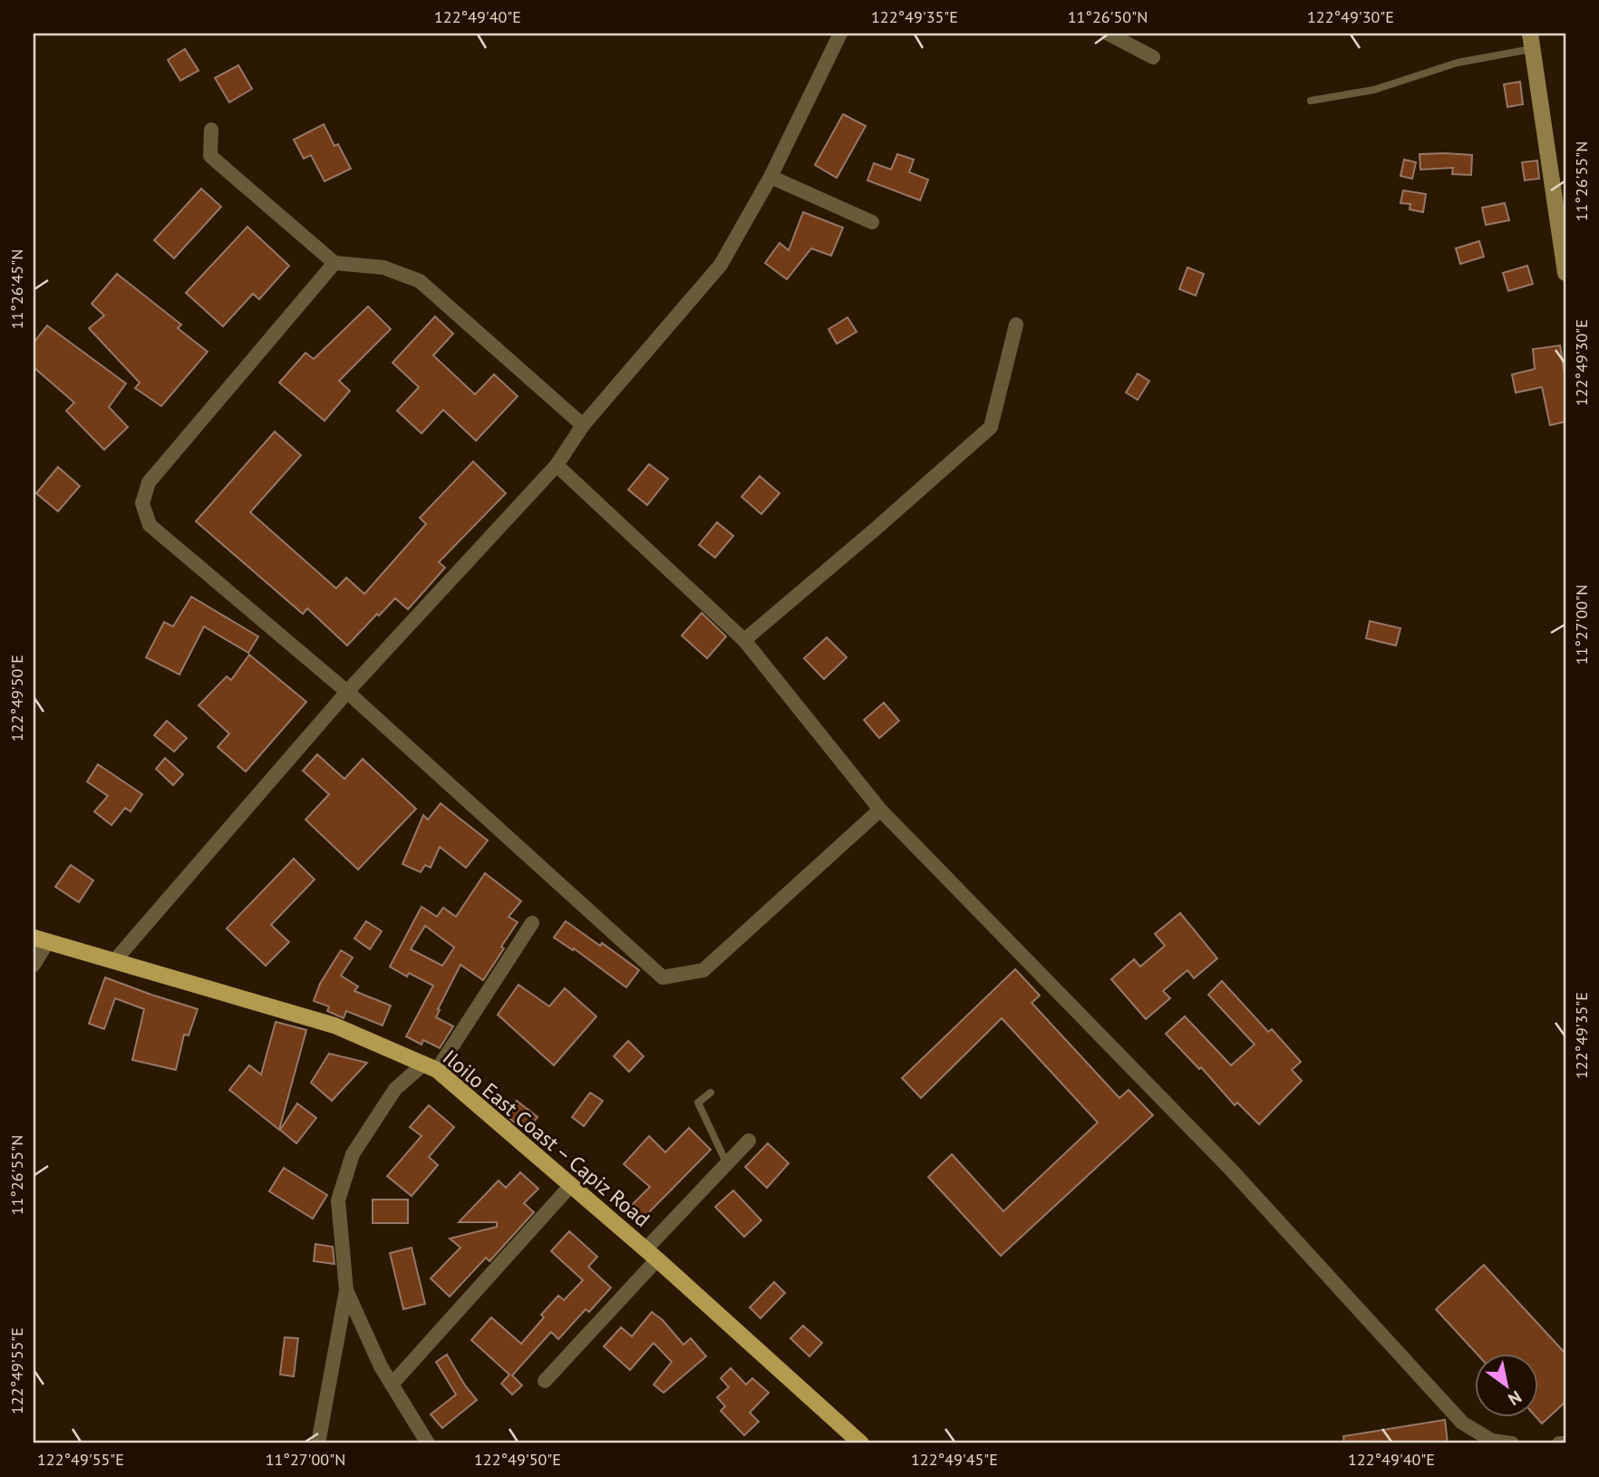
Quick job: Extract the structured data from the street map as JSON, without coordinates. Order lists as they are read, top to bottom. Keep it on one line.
{"streets":{"main road":["Iloilo East Coast – Capiz Road"]},"north":"bottom right","coordinates":["122°49'40\"E","122°49'35\"E","11°26'50\"N","122°49'30\"E","11°26'55\"N","11°26'45\"N","11°27'00\"N","122°49'50\"E","122°49'55\"E","122°49'45\"E"]}
